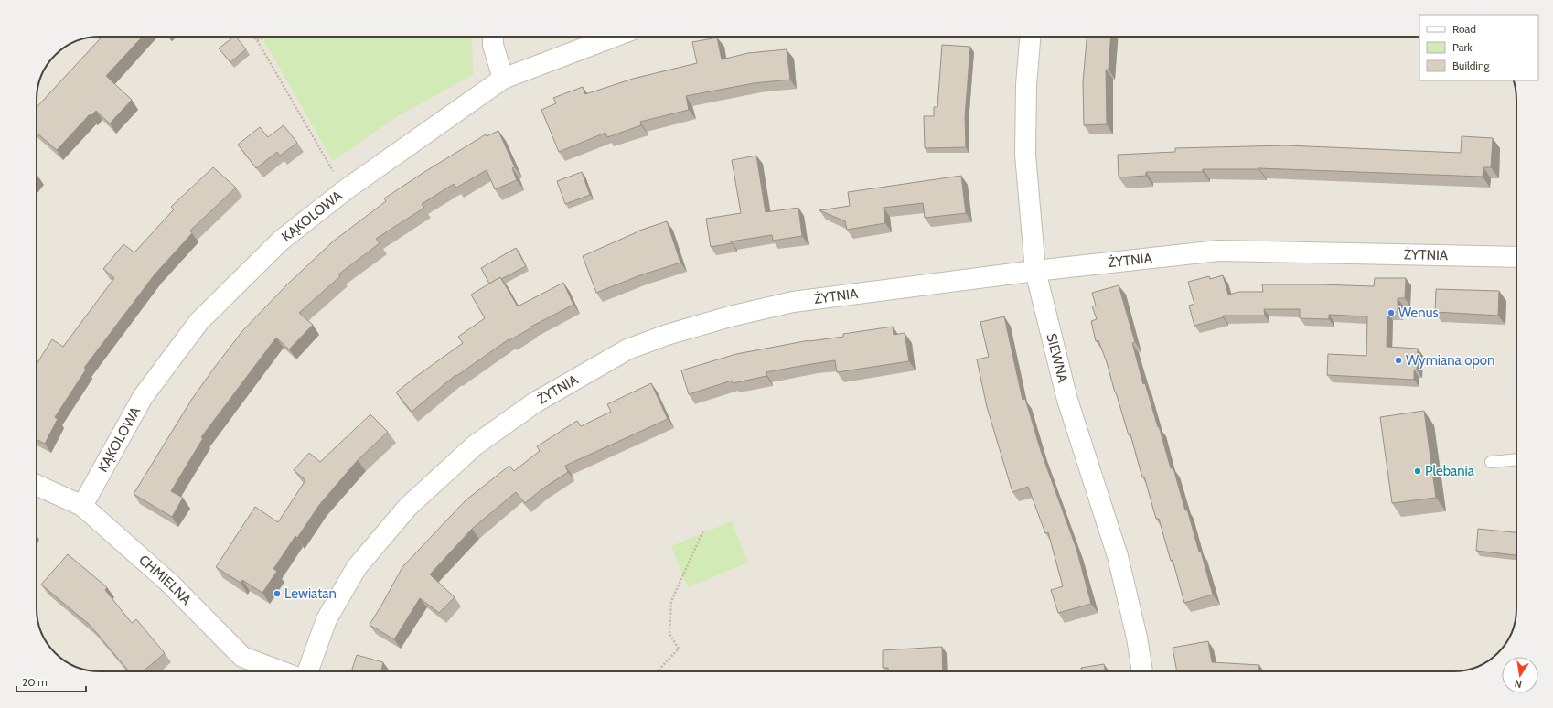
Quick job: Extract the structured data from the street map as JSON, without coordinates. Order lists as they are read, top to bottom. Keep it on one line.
{"streets":{"street":["KĄKOLOWA","ŻYTNIA","SIEWNA","CHMIELNA"]},"crossings":[["KĄKOLOWA","CHMIELNA"],["ŻYTNIA","SIEWNA"]],"places":["Wenus","Wymiana opon","Plebania","Lewiatan"],"legend":["Road","Park","Building"],"scale_bar":"20 m","north":"bottom"}
